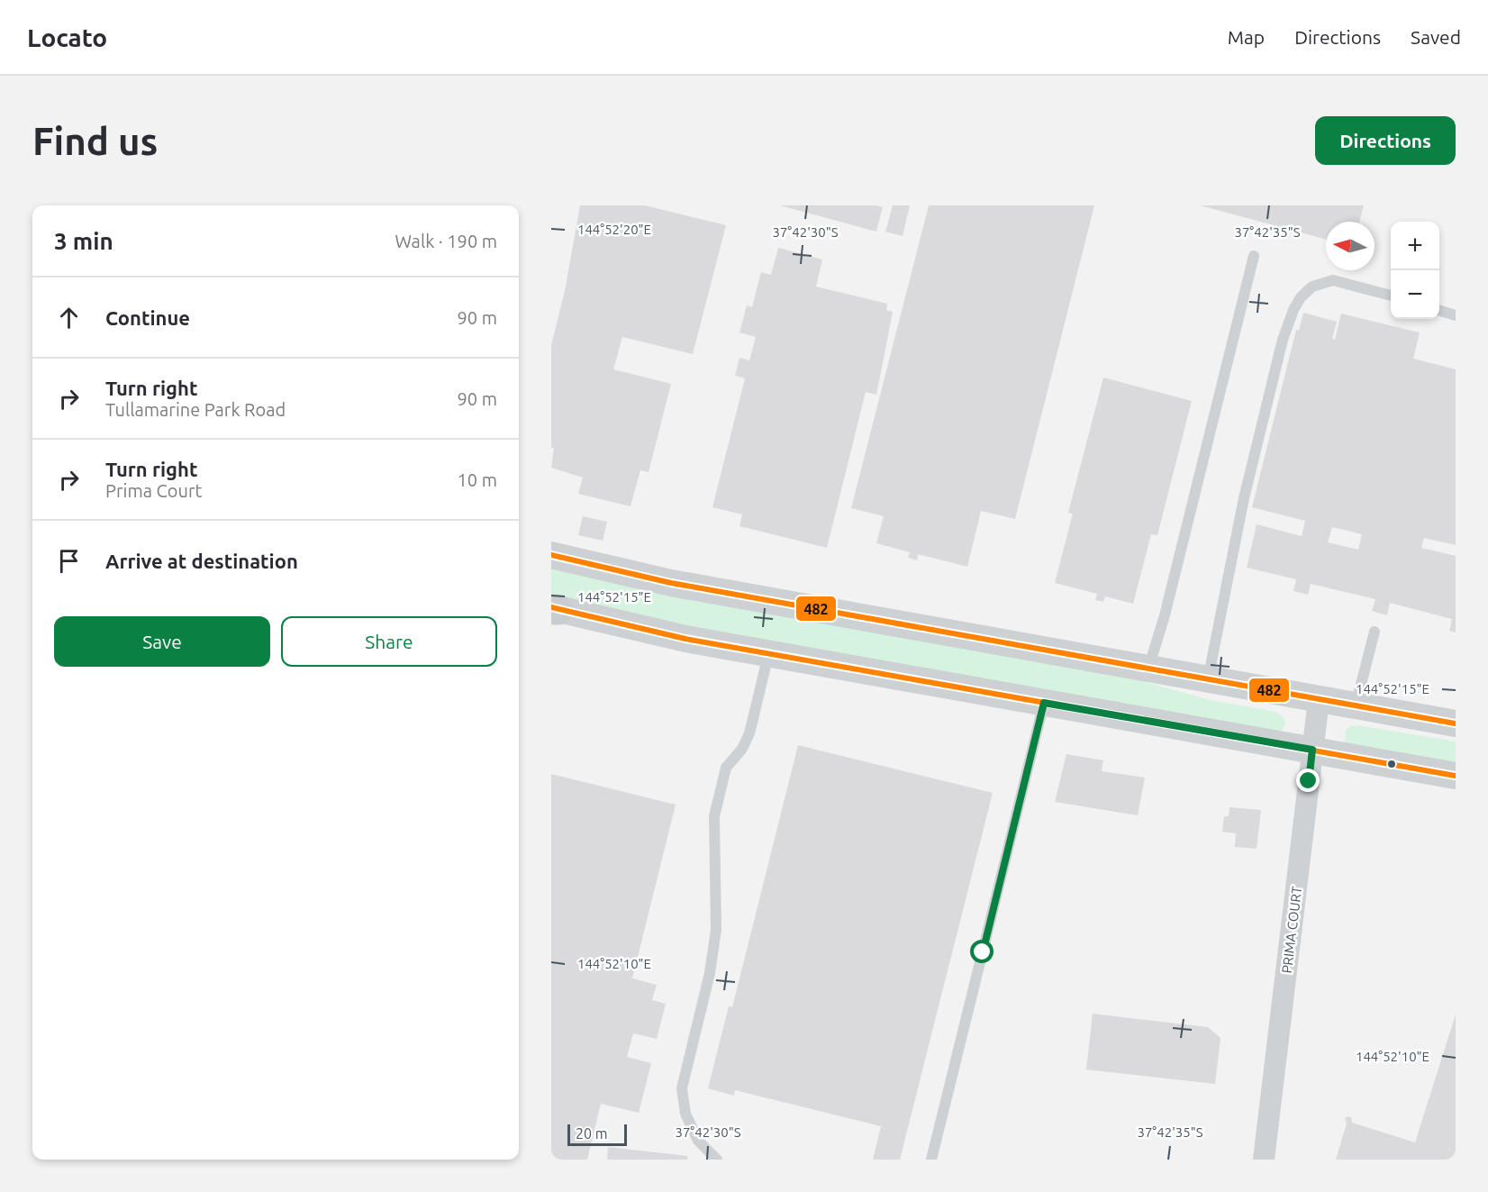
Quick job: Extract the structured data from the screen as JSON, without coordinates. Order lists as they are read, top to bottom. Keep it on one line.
{"streets":{"street":["PRIMA COURT"]},"lines":["transit line 482"],"scale_bar":"20 m","north":"left","page":{"header":"Locato","nav":["Map","Directions","Saved"],"buttons":["Directions",["Save","Share"]],"title":"Find us","heading":["3 min","Walk · 190 m"],"map_buttons":["+","−"],"list":[["Continue","90 m"],["Turn right","Tullamarine Park Road","90 m"],["Turn right","Prima Court","10 m"],"Arrive at destination"],"scale":"20 m"},"coordinates":["144°52'20\"E","37°42'30\"S","37°42'35\"S","144°52'15\"E","144°52'10\"E"]}
